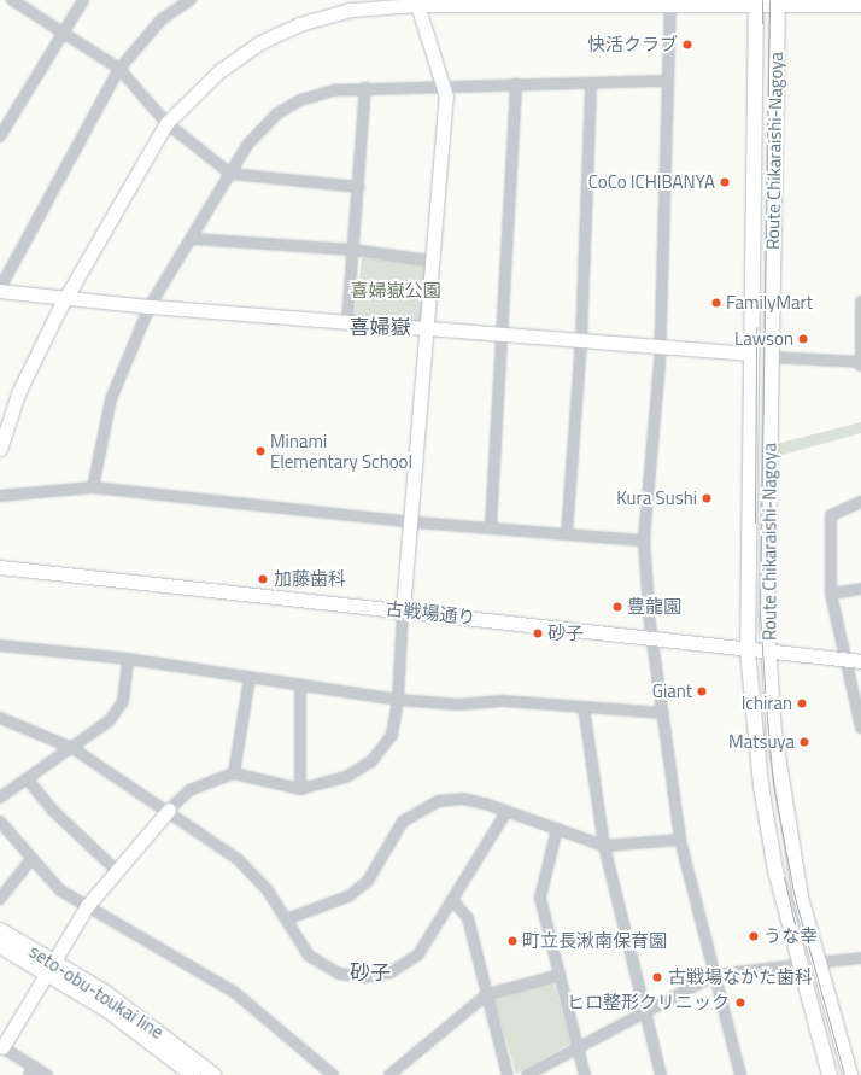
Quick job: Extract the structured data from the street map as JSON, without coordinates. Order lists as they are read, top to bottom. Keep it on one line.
{"streets":{"main road":["Route Chikaraishi-Nagoya","seto-obu-toukai line"],"street":["古戦場通り"]},"crossings":[["Route Chikaraishi-Nagoya","古戦場通り"]],"districts":["喜婦嶽","砂子"],"parks":["喜婦嶽公園"],"places":["快活クラブ","CoCo ICHIBANYA","FamilyMart","Lawson","Minami Elementary School","Kura Sushi","加藤歯科","豊龍園","砂子","Giant","Ichiran","Matsuya","うな幸","町立長湫南保育園","古戦場なかた歯科","ヒロ整形クリニック"]}
